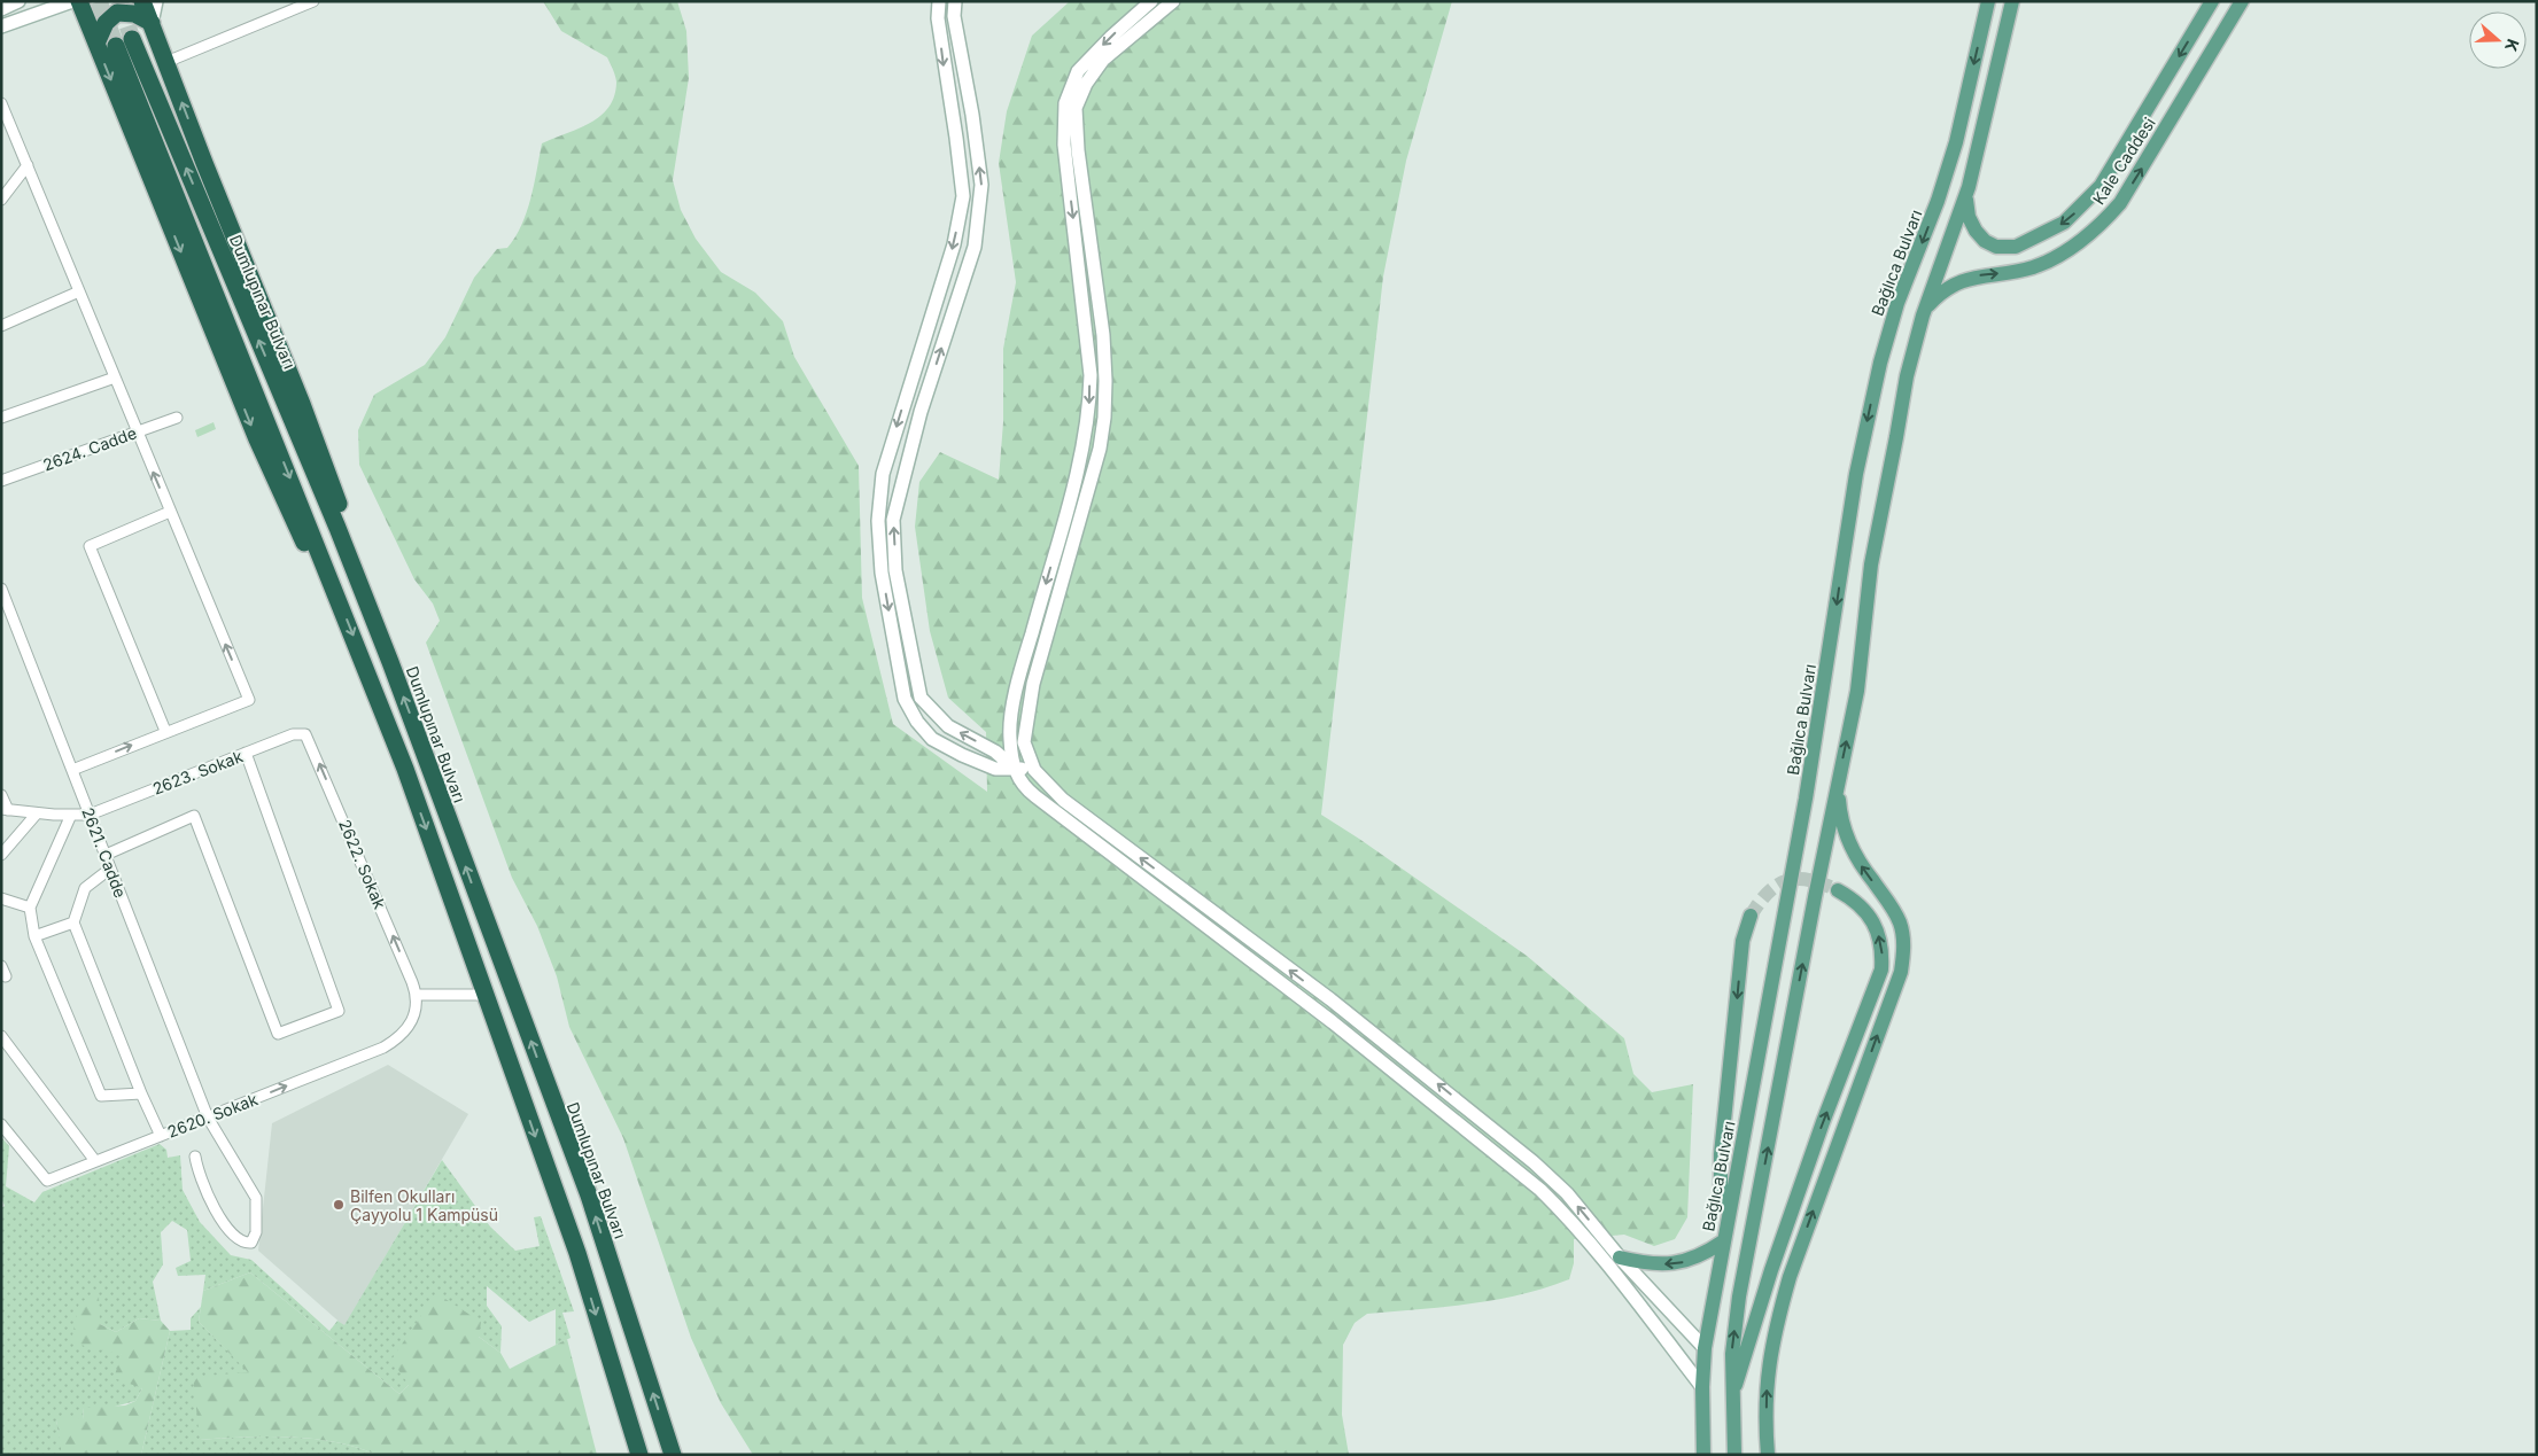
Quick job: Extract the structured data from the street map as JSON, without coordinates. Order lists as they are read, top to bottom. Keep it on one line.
{"streets":{"highway":["Dumlupınar Bulvarı"],"main road":["Kale Caddesi","Bağlıca Bulvarı"],"street":["2624. Cadde","2623. Sokak","2621. Cadde","2622. Sokak","2620. Sokak"]},"crossings":[["2623. Sokak","2621. Cadde"],["2623. Sokak","2622. Sokak"],["2621. Cadde","2620. Sokak"],["2622. Sokak","2620. Sokak"]],"one_way":["2622. Sokak","2620. Sokak"],"places":["Bilfen Okulları Çayyolu 1 Kampüsü"],"north":"right"}
